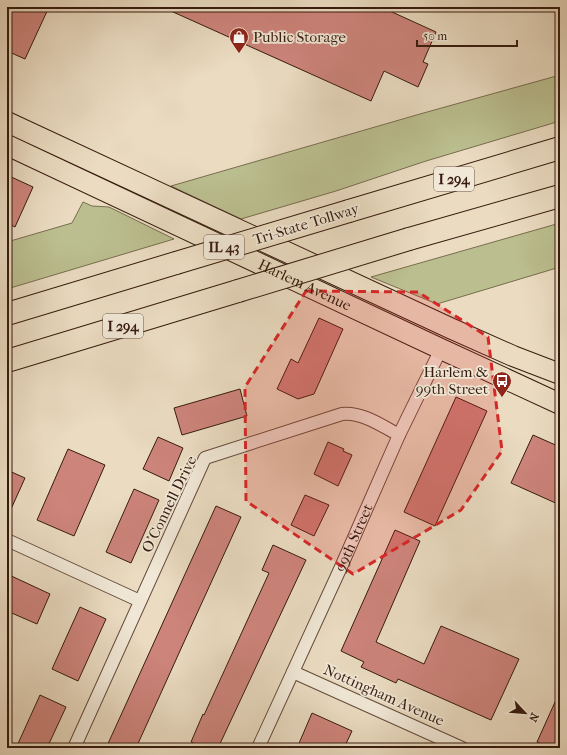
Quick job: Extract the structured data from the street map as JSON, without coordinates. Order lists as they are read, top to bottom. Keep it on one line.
{"streets":{"highway":["I 294","Tri-State Tollway"],"main road":["IL 43","Harlem Avenue","99th Street"],"street":["O'Connell Drive","Nottingham Avenue"]},"crossings":[["Harlem Avenue","99th Street"],["O'Connell Drive","99th Street"],["99th Street","Nottingham Avenue"]],"places":{"shop":["Public Storage"],"bus stop":["Harlem & 99th Street"]},"scale_bar":"50 m","north":"bottom right"}
